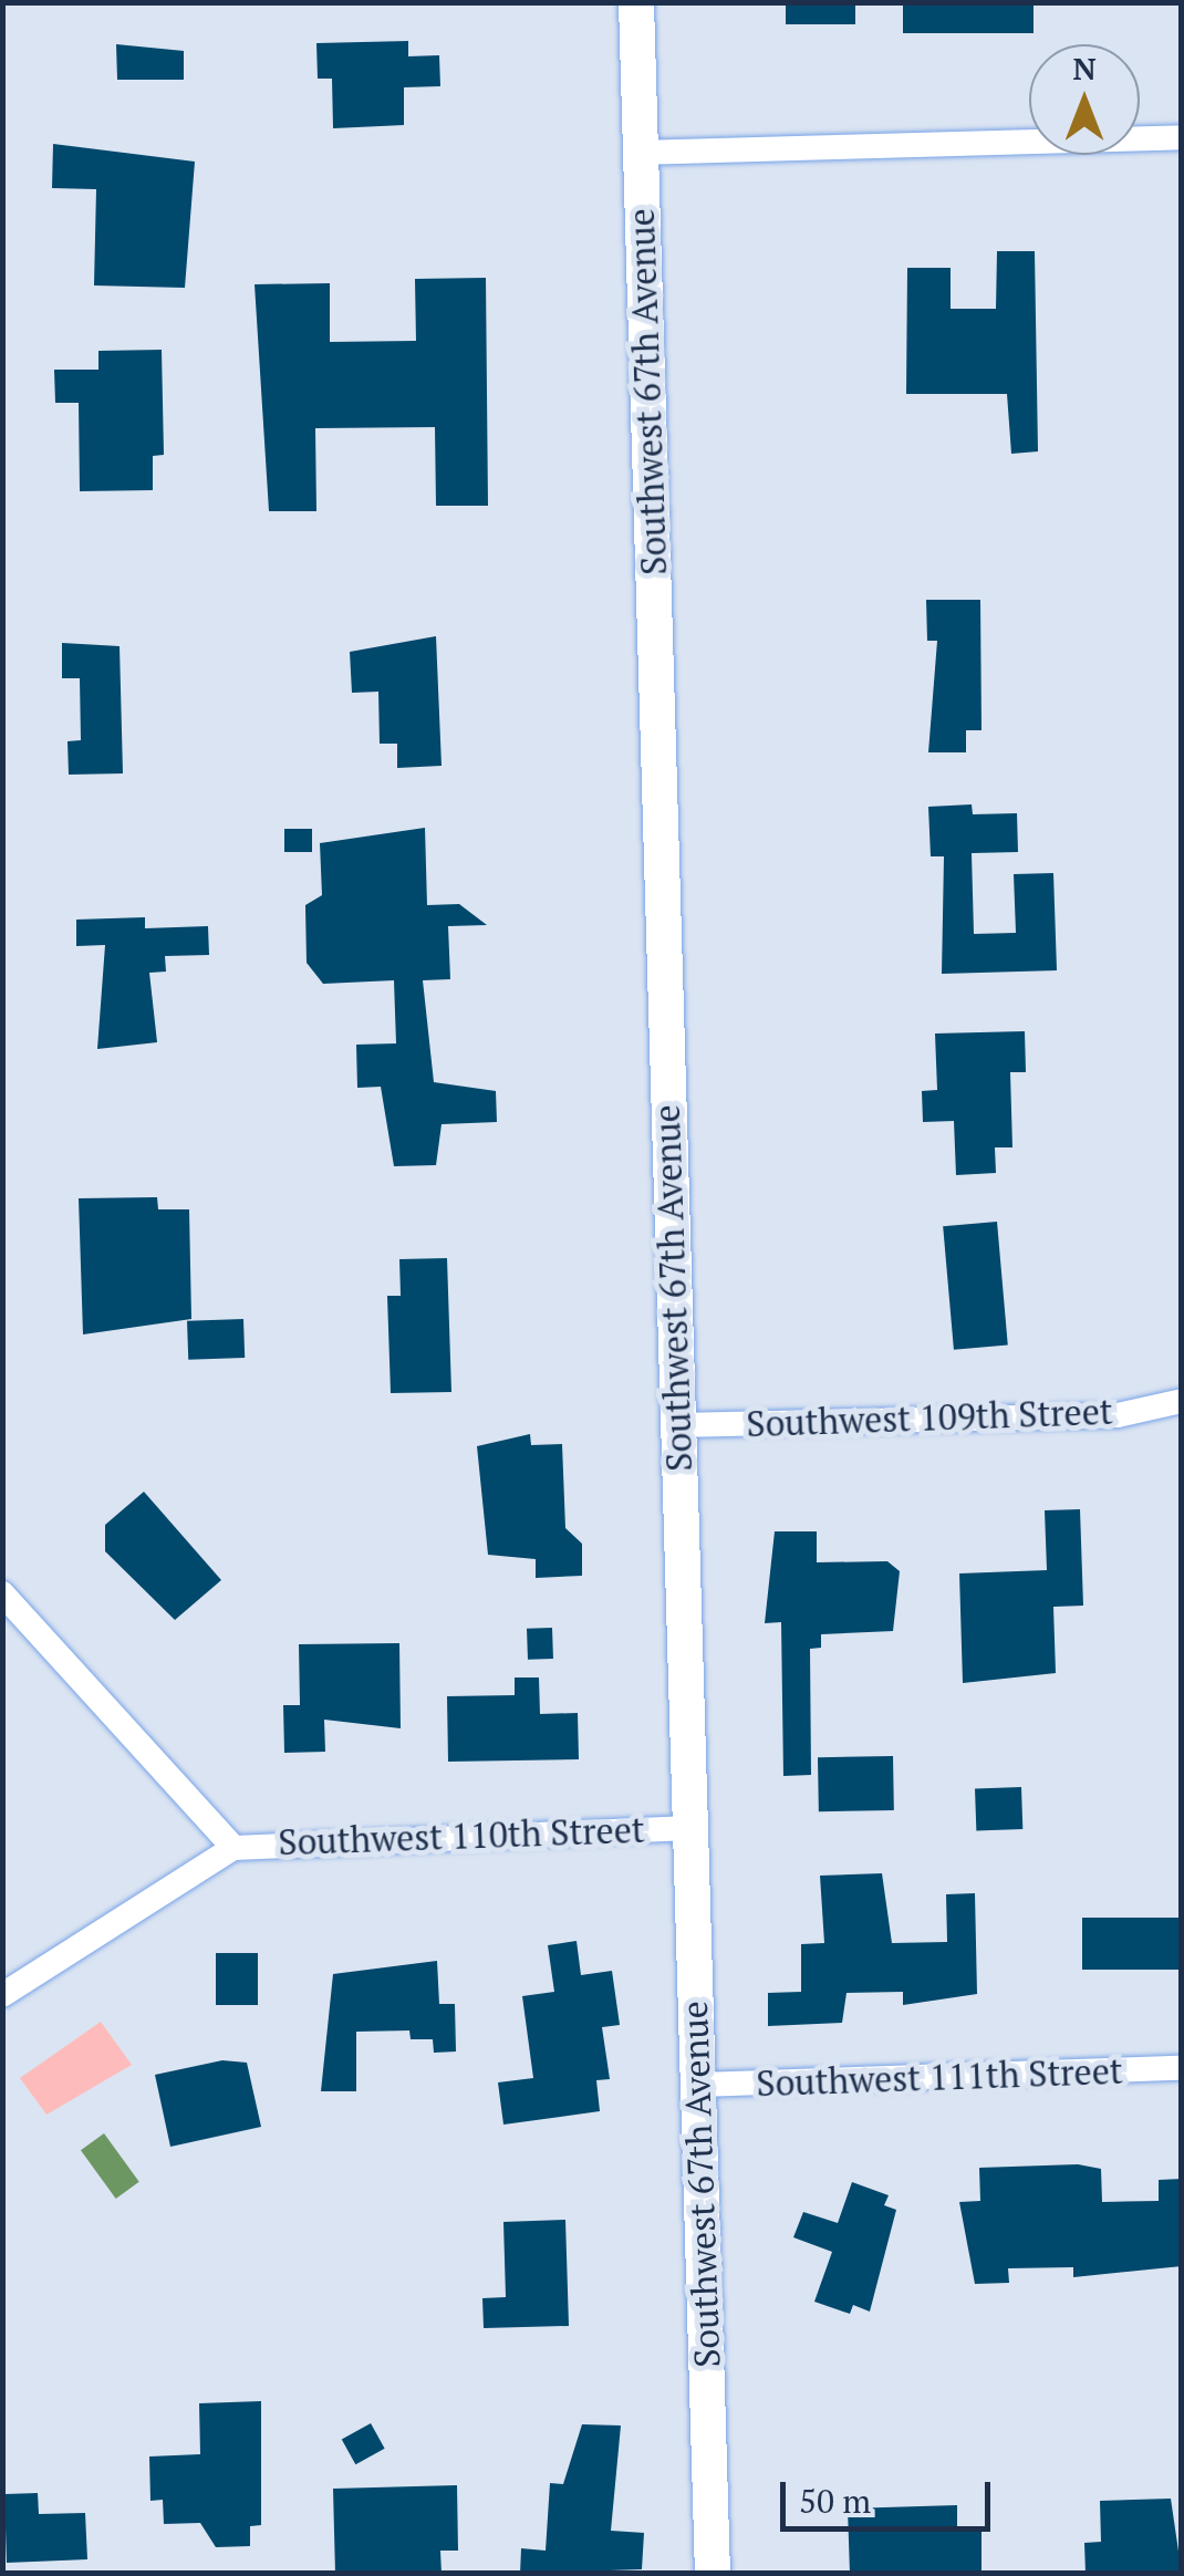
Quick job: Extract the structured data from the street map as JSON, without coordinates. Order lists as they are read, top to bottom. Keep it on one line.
{"streets":{"main road":["Southwest 67th Avenue"],"street":["Southwest 109th Street","Southwest 110th Street","Southwest 111th Street"]},"crossings":[["Southwest 67th Avenue","Southwest 109th Street"],["Southwest 67th Avenue","Southwest 110th Street"],["Southwest 67th Avenue","Southwest 111th Street"]],"scale_bar":"50 m","north":"top"}
